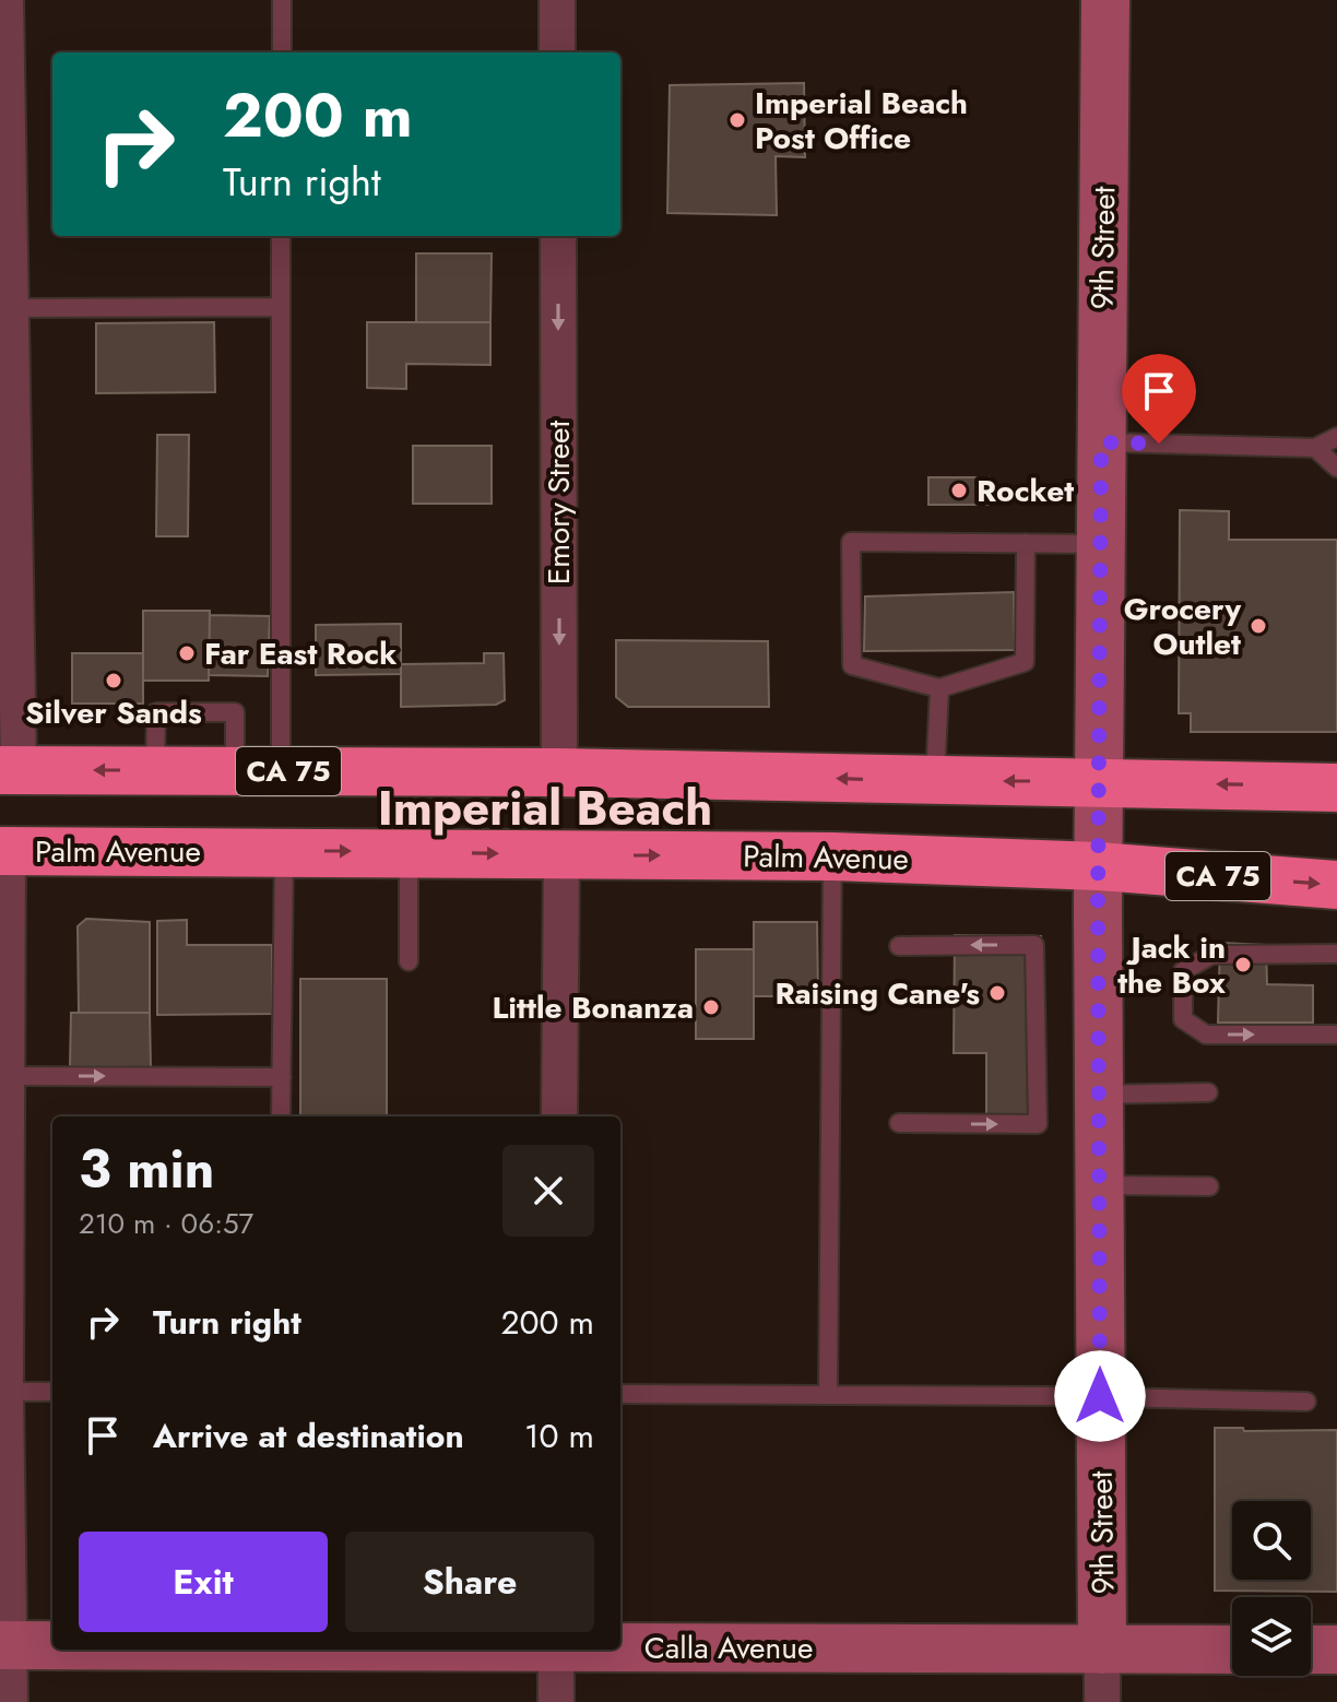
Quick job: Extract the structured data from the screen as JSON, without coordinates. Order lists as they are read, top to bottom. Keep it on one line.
{"streets":{"highway":["CA 75","Palm Avenue"],"street":["9th Street","Emory Street","Calla Avenue"]},"crossings":[["9th Street","CA 75"],["9th Street","Palm Avenue"],["9th Street","Calla Avenue"],["Emory Street","CA 75"]],"one_way":["Emory Street"],"districts":["Imperial Beach"],"places":["Imperial Beach Post Office","Rocket","Grocery Outlet","Far East Rock","Silver Sands","Jack in the Box","Raising Cane's","Little Bonanza"],"page":{"turn":["200 m","Turn right"],"heading":["3 min","210 m · 06:57"],"list":[{"name":"Turn right","value":"200 m"},{"name":"Arrive at destination","value":"10 m"}],"buttons":["Exit","Share"]}}
